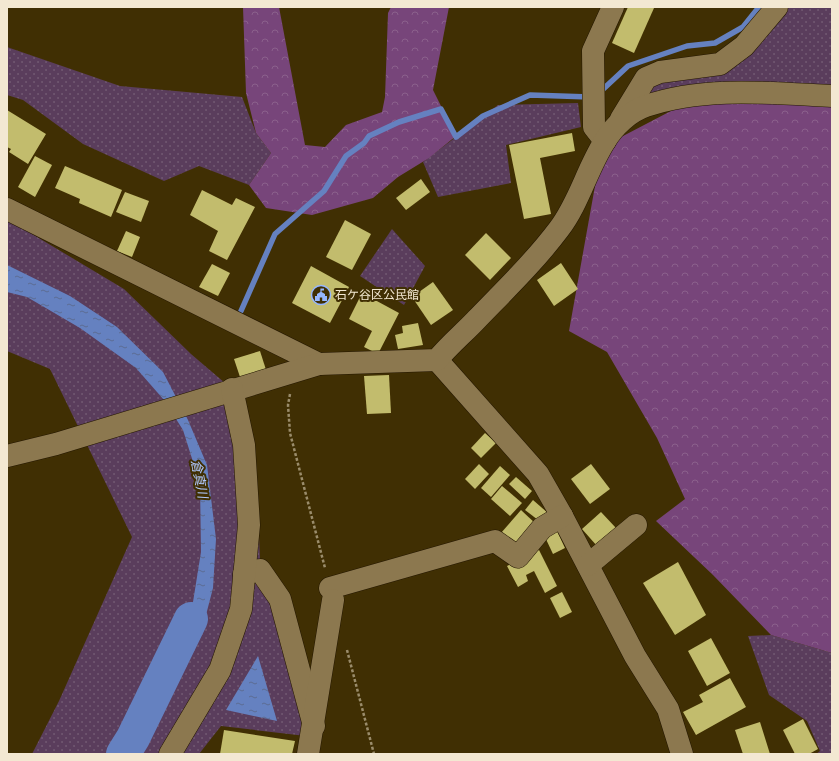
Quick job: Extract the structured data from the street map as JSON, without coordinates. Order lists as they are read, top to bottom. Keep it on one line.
{"water":["倉真川"],"places":{"public building":["石ケ谷区公民館"]}}
